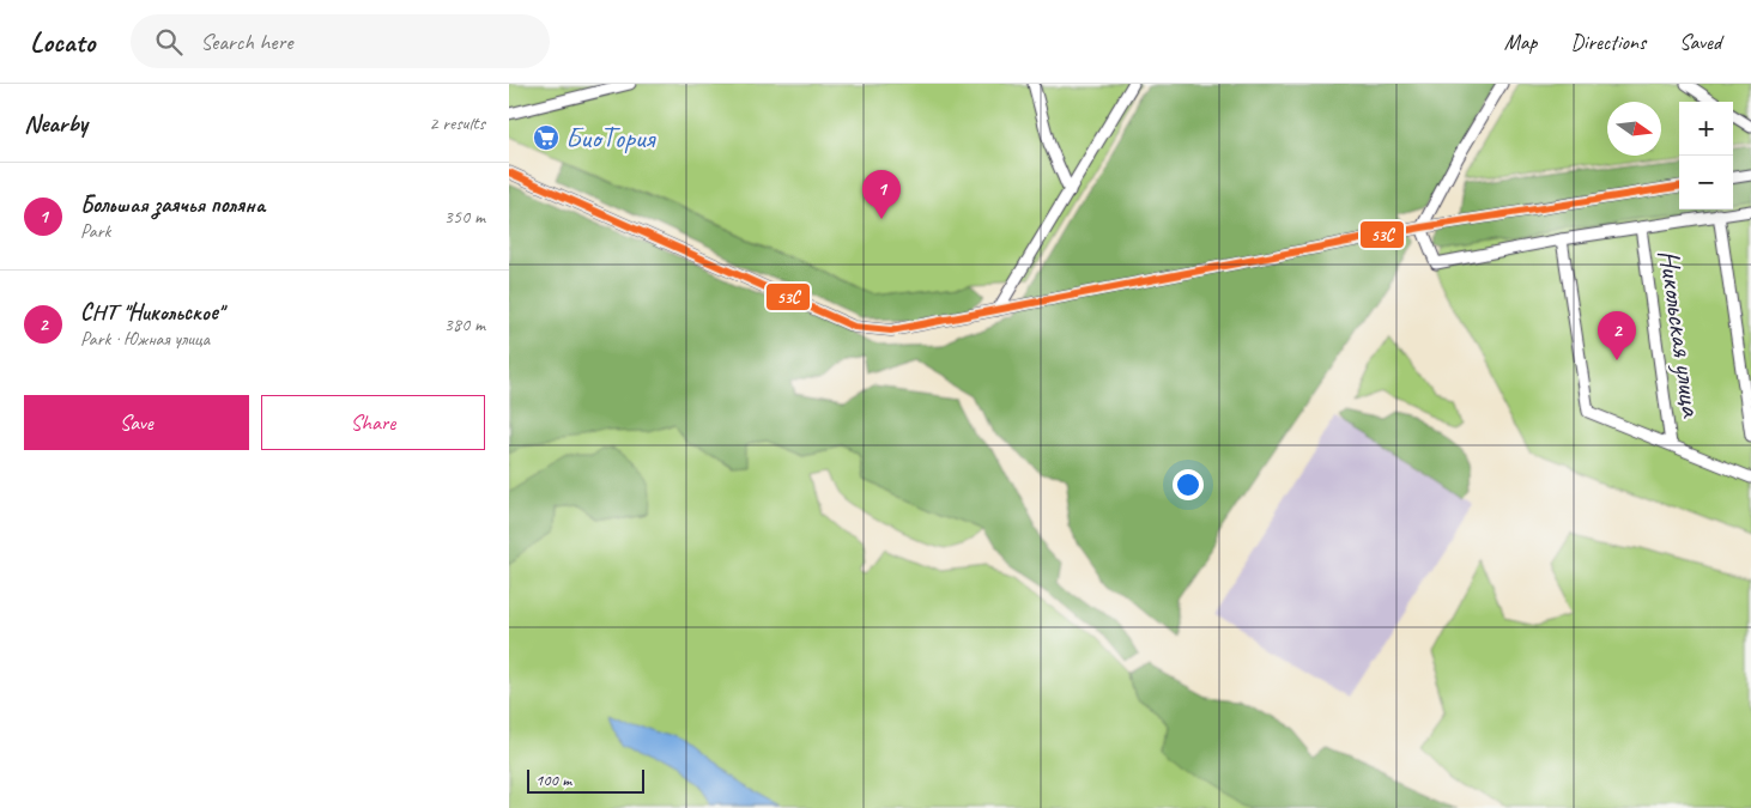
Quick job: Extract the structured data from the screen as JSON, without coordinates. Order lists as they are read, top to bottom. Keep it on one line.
{"streets":{"street":["Никольская улица"]},"places":{"supermarket":["БиоТория"]},"lines":["transit line 53С"],"scale_bar":"100 m","north":"right","page":{"header":"Locato","search":"Search here","nav":["Map","Directions","Saved"],"heading":["Nearby","2 results"],"map_buttons":["+","−"],"list":[{"mark":"1","name":"Большая заячья поляна","note":"Park","value":"350 m"},{"mark":"2","name":"СНТ \"Никольское\"","note":"Park · Южная улица","value":"380 m"}],"pins":["1","2"],"buttons":["Save","Share"],"scale":"100 m"}}
